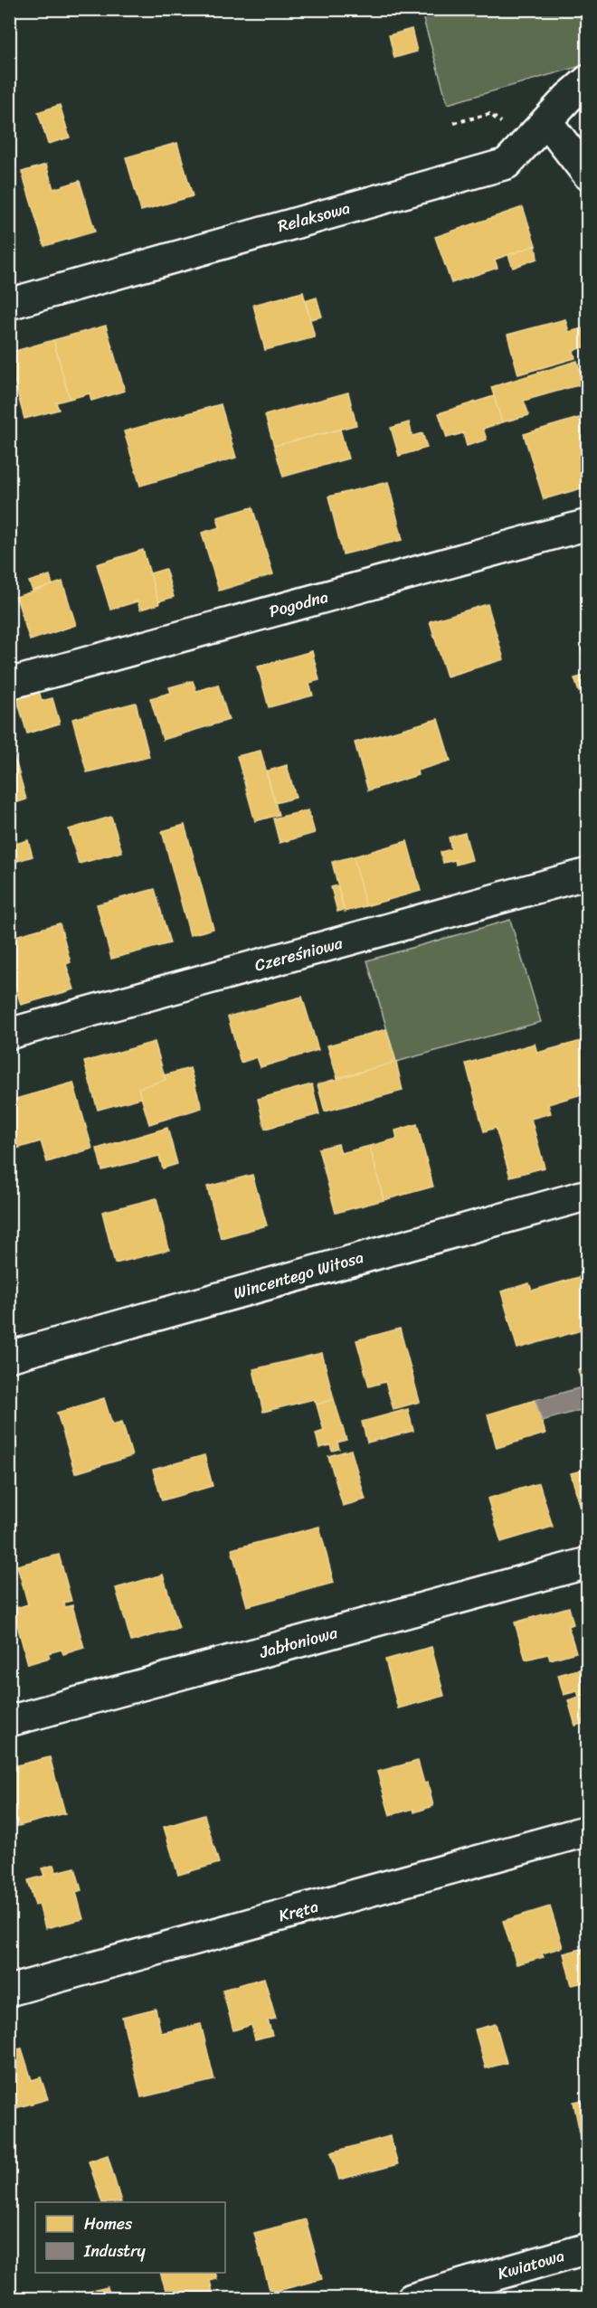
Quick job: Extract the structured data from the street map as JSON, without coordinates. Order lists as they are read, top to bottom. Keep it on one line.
{"streets":{"street":["Relaksowa","Pogodna","Czereśniowa","Wincentego Witosa","Jabłoniowa","Kręta","Kwiatowa"]},"legend":["Homes","Industry"]}
